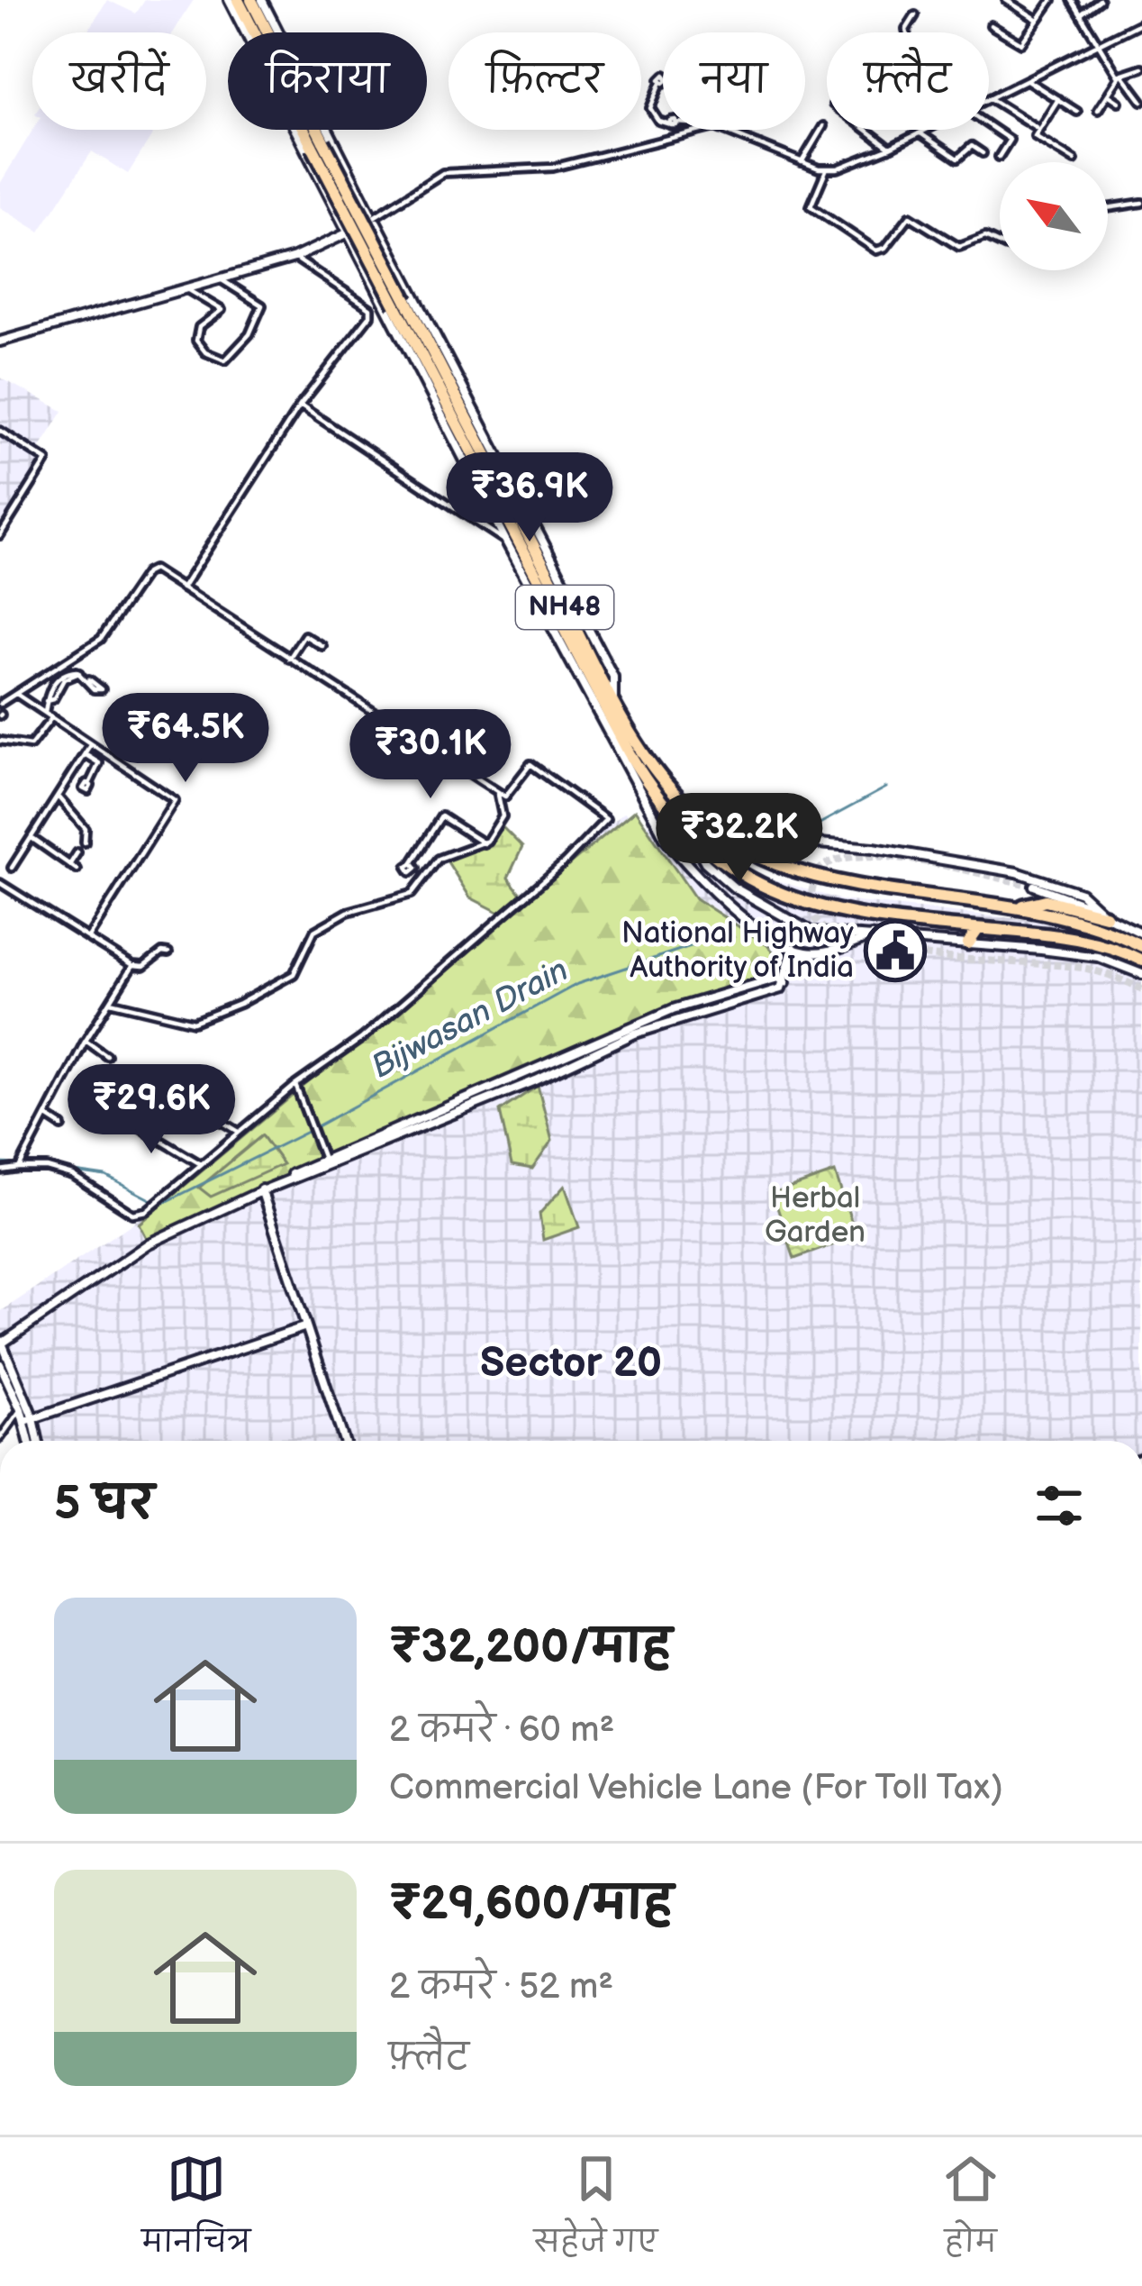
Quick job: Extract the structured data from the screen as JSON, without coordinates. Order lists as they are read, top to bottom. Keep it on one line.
{"streets":{"highway":["NH48"]},"districts":["Sector 20"],"water":["Bijwasan Drain"],"parks":["Herbal Garden"],"places":{"public building":["National Highway Authority of India"]},"north":"top left","page":{"chip":["खरीदें","किराया","फ़िल्टर","नया","फ़्लैट"],"price":["₹36.9K","₹64.5K","₹30.1K","₹32.2K","₹29.6K"],"heading":"5 घर","list":[{"name":"₹32,200/माह","note":"2 कमरे · 60 m² · Commercial Vehicle Lane (For Toll Tax)"},{"name":"₹29,600/माह","note":"2 कमरे · 52 m² · फ़्लैट"}],"tabs":["मानचित्र","सहेजे गए","होम"]}}
